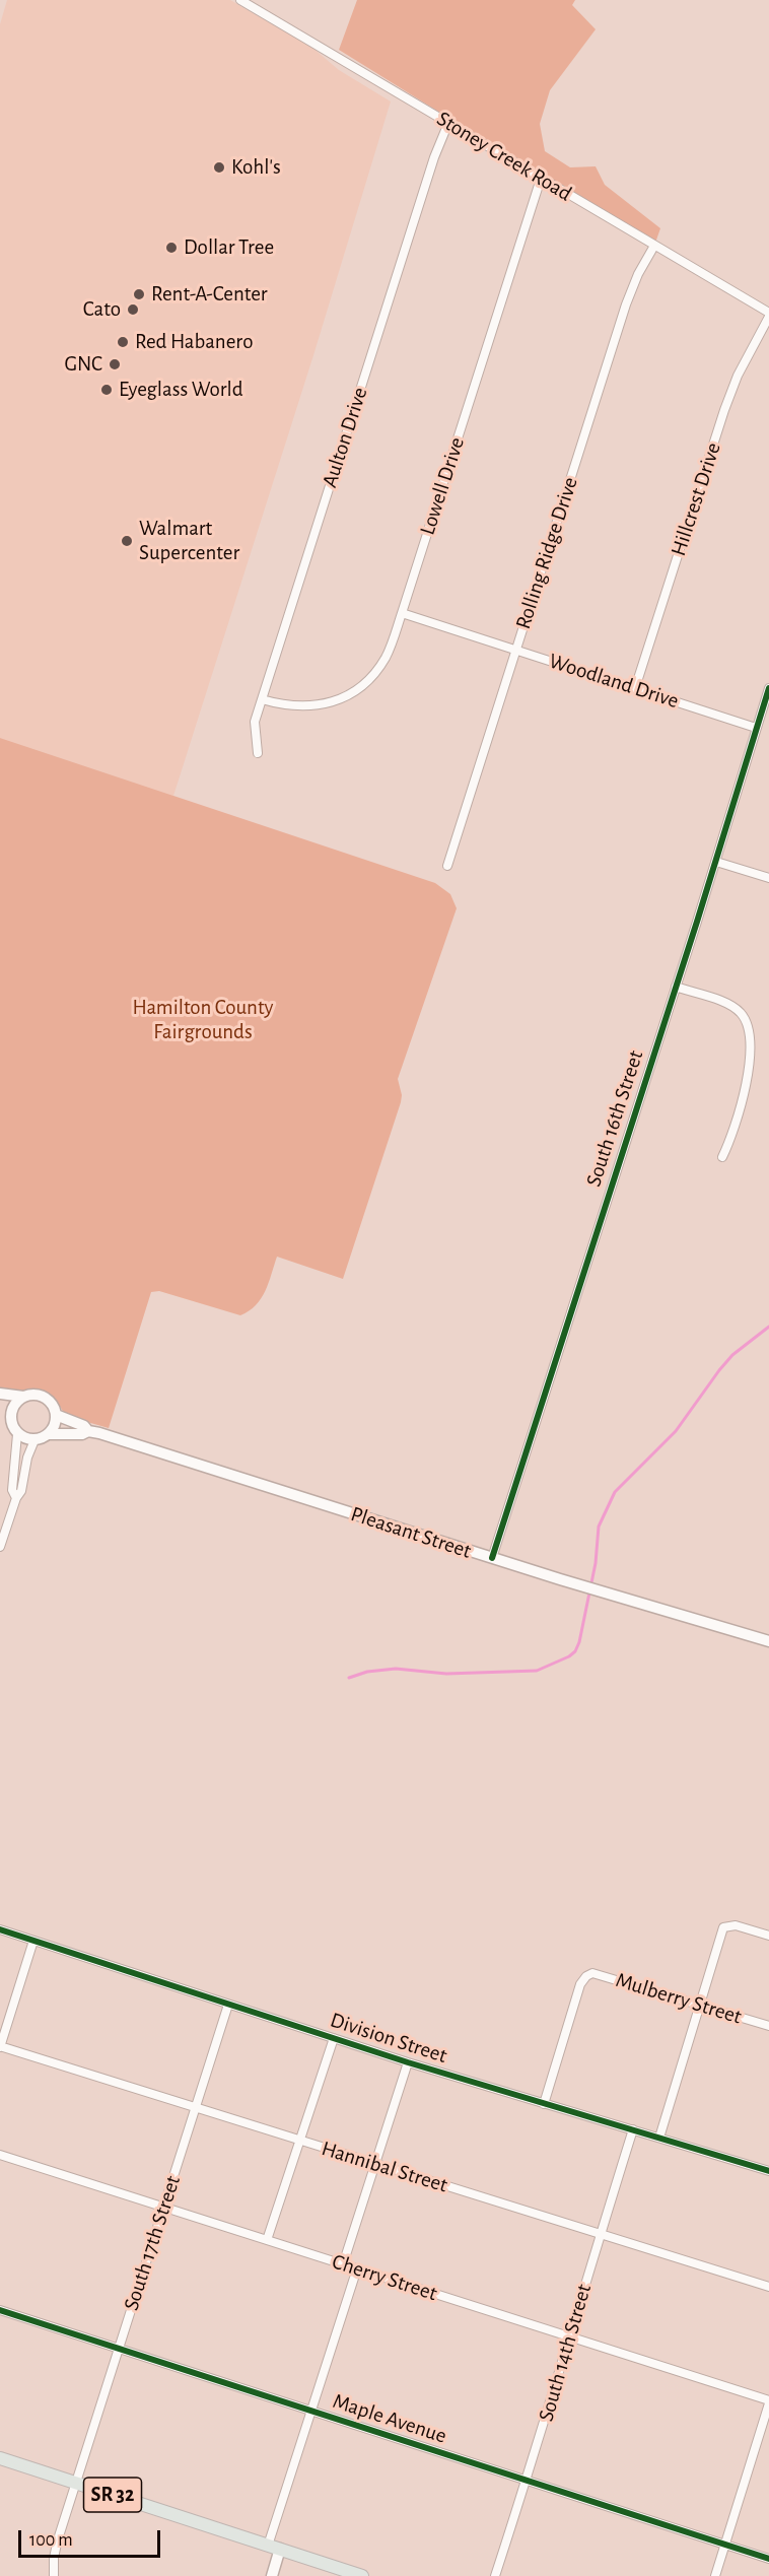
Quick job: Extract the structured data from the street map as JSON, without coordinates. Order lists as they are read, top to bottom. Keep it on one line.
{"streets":{"main road":["SR 32"],"street":["Stoney Creek Road","Aulton Drive","Lowell Drive","Hillcrest Drive","Rolling Ridge Drive","Woodland Drive","South 16th Street","Pleasant Street","Mulberry Street","Division Street","Hannibal Street","South 17th Street","Cherry Street","South 14th Street","Maple Avenue"]},"crossings":[["Stoney Creek Road","Aulton Drive"],["Stoney Creek Road","Lowell Drive"],["Stoney Creek Road","Hillcrest Drive"],["Stoney Creek Road","Rolling Ridge Drive"],["Aulton Drive","Lowell Drive"],["Lowell Drive","Woodland Drive"],["Hillcrest Drive","Woodland Drive"],["Rolling Ridge Drive","Woodland Drive"],["Woodland Drive","South 16th Street"],["South 16th Street","Pleasant Street"],["Mulberry Street","Division Street"],["Division Street","South 17th Street"],["Division Street","South 14th Street"],["Hannibal Street","South 17th Street"],["Hannibal Street","South 14th Street"],["South 17th Street","Cherry Street"],["South 17th Street","Maple Avenue"],["South 17th Street","SR 32"],["Cherry Street","South 14th Street"],["South 14th Street","Maple Avenue"]],"parks":["Hamilton County Fairgrounds"],"places":["Kohl's","Dollar Tree","Rent-A-Center","Cato","Red Habanero","GNC","Eyeglass World","Walmart Supercenter"],"scale_bar":"100 m"}
